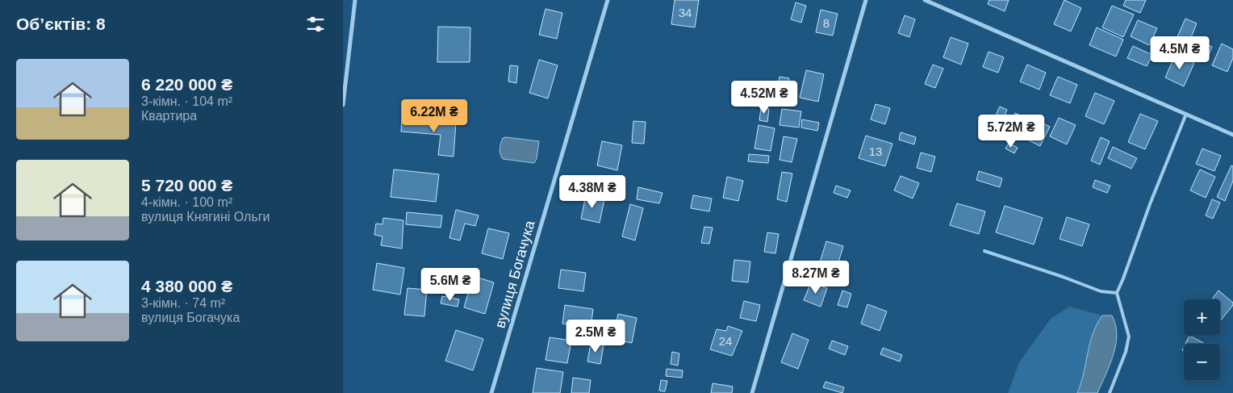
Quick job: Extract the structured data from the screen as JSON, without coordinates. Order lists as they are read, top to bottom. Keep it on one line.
{"streets":{"street":["вулиця Богачука"]},"house_numbers":["34","8","13","24"],"page":{"heading":"Об’єктів: 8","price":["4.5M ₴","4.52M ₴","6.22M ₴","5.72M ₴","4.38M ₴","8.27M ₴","5.6M ₴","2.5M ₴"],"list":[{"name":"6 220 000 ₴","note":"3-кімн. · 104 m² · Квартира"},{"name":"5 720 000 ₴","note":"4-кімн. · 100 m² · вулиця Княгині Ольги"},{"name":"4 380 000 ₴","note":"3-кімн. · 74 m² · вулиця Богачука"}],"map_buttons":["+","−"]}}
